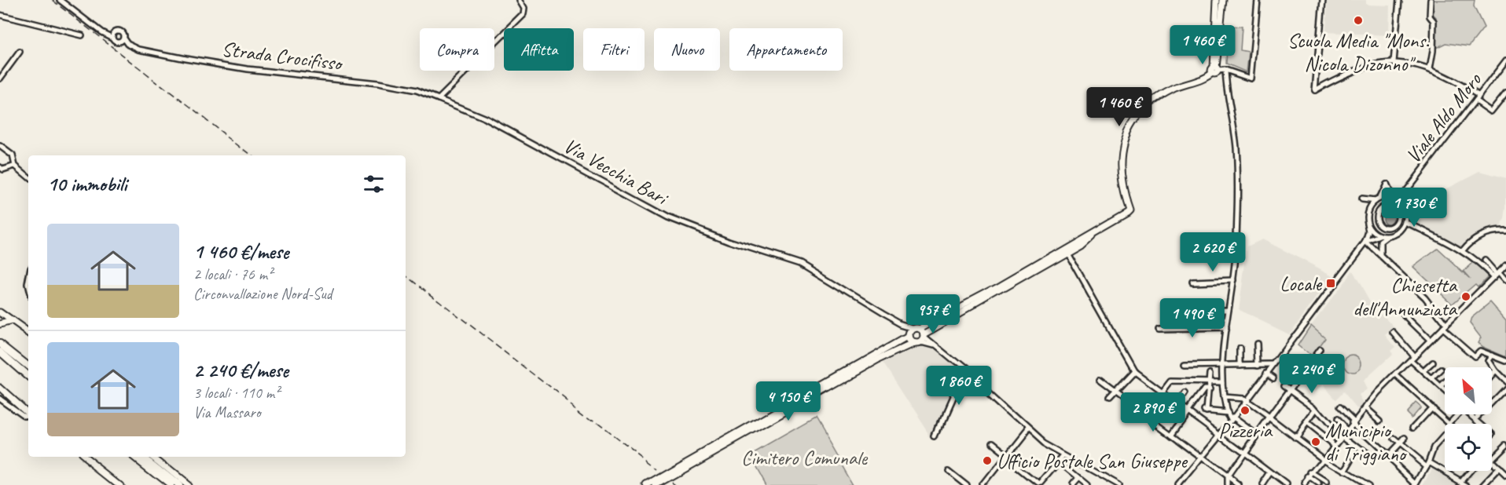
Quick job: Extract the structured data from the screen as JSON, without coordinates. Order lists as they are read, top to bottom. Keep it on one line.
{"streets":{"street":["Strada Crocifisso","Viale Aldo Moro","Via Vecchia Bari"]},"crossings":[["Strada Crocifisso","Via Vecchia Bari"]],"parks":["Cimitero Comunale"],"places":{"other":["Scuola Media \"Mons. Nicola Dizonno\"","Chiesetta dell'Annunziata","Pizzeria","Municipio di Triggiano","Ufficio Postale San Giuseppe"],"transit":["Locale"]},"north":"top left","page":{"price":["1 460 €","1 460 €","1 730 €","2 620 €","957 €","1 490 €","2 240 €","1 860 €","4 150 €","2 890 €"],"chip":["Compra","Affitta","Filtri","Nuovo","Appartamento"],"heading":"10 immobili","list":[{"name":"1 460 €/mese","note":"2 locali · 76 m² · Circonvallazione Nord-Sud"},{"name":"2 240 €/mese","note":"3 locali · 110 m² · Via Massaro"}]}}
